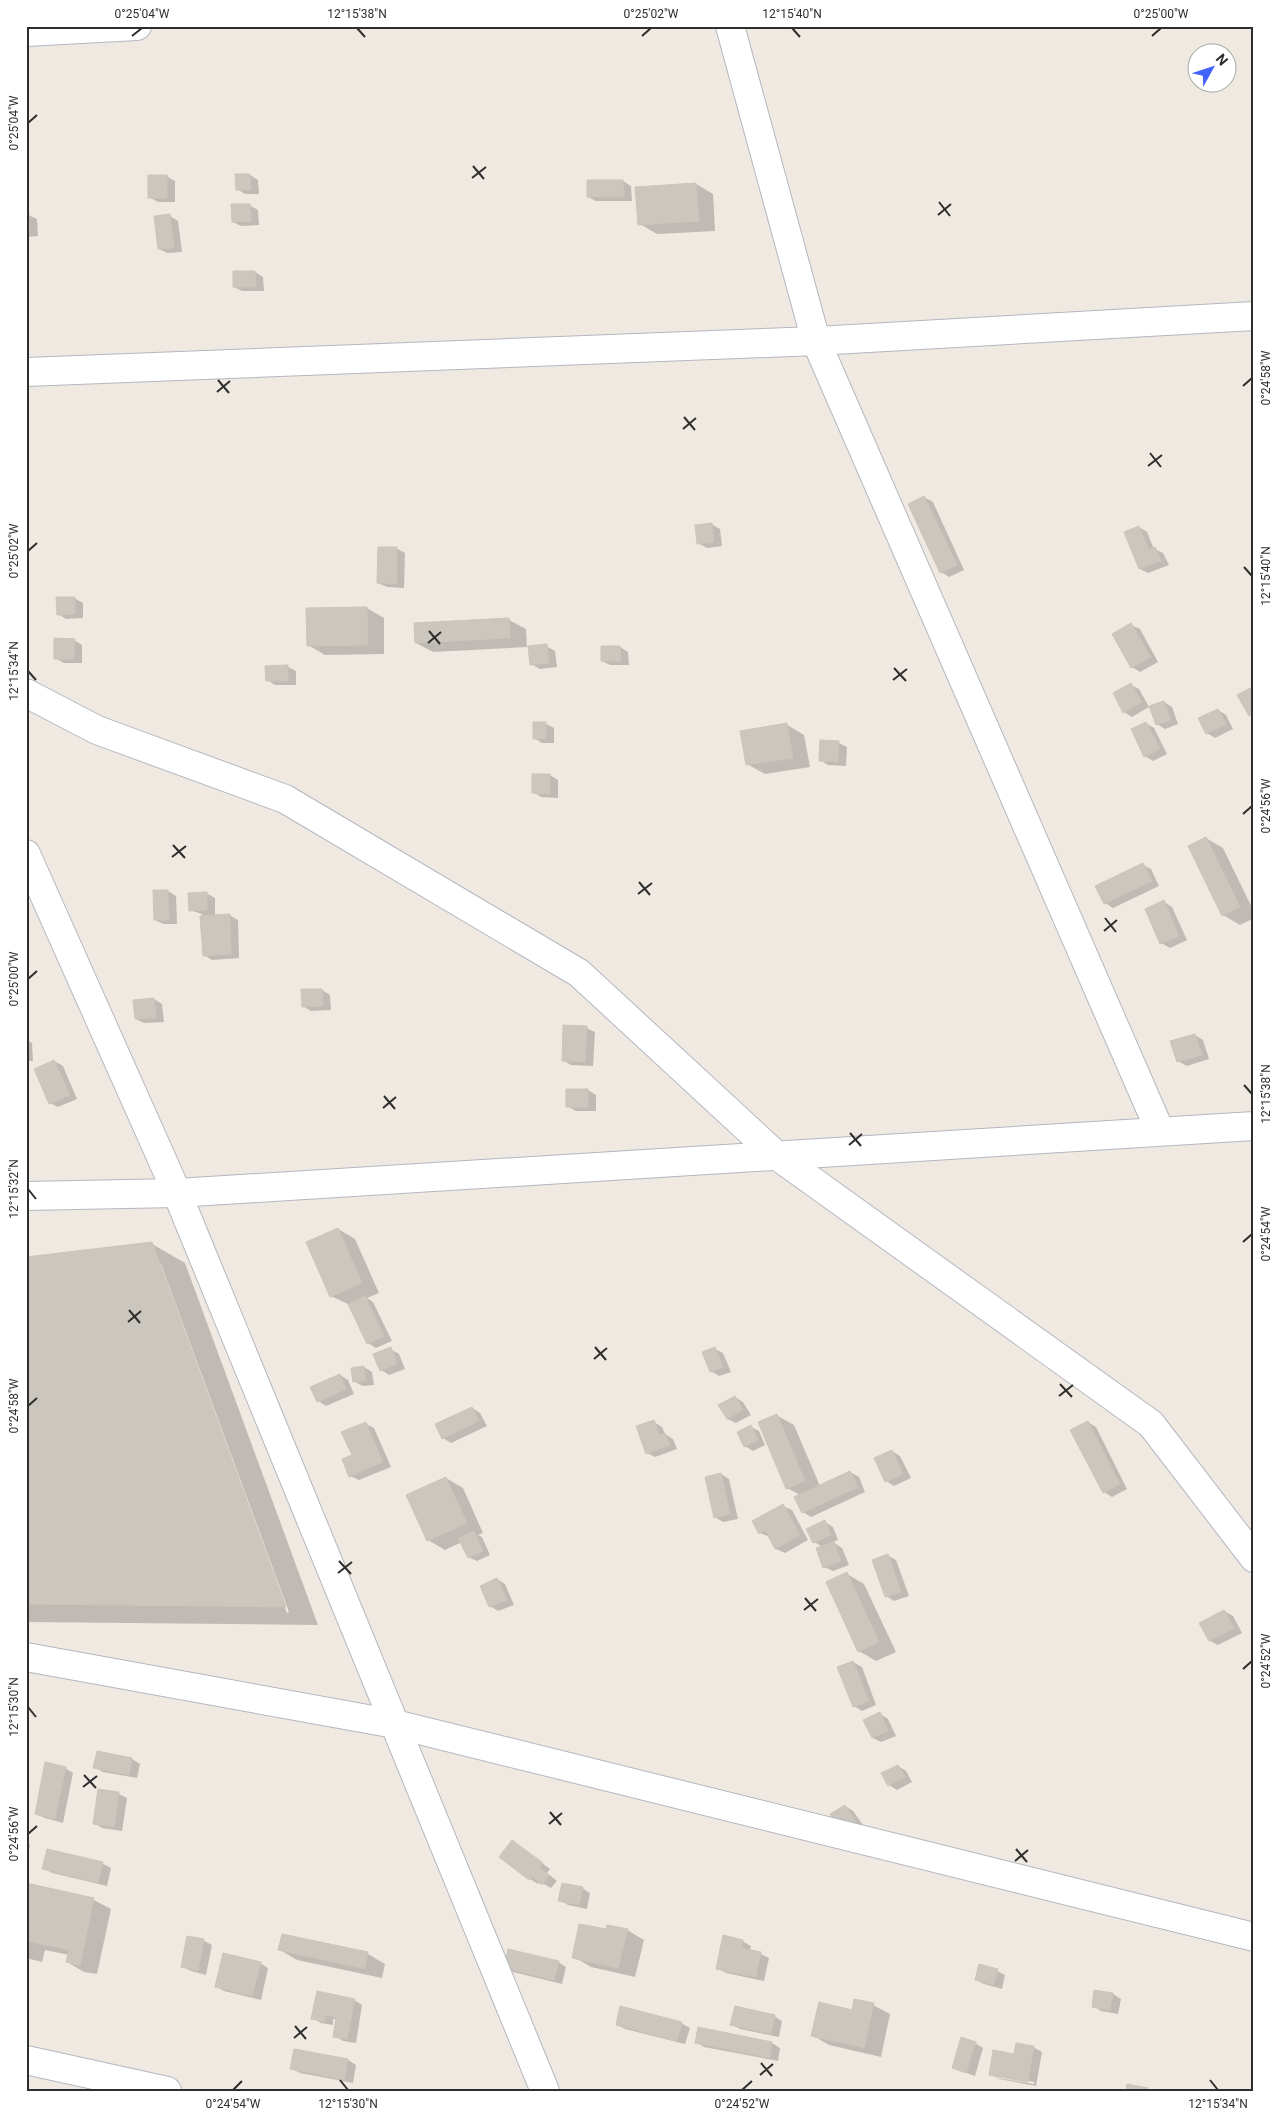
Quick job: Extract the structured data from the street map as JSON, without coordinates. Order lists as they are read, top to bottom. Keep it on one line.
{"north":"top right","coordinates":["0°25'04\"W","12°15'38\"N","0°25'02\"W","12°15'40\"N","0°25'00\"W","0°24'58\"W","12°15'34\"N","0°24'56\"W","12°15'32\"N","0°24'54\"W","0°24'52\"W","12°15'30\"N"]}
